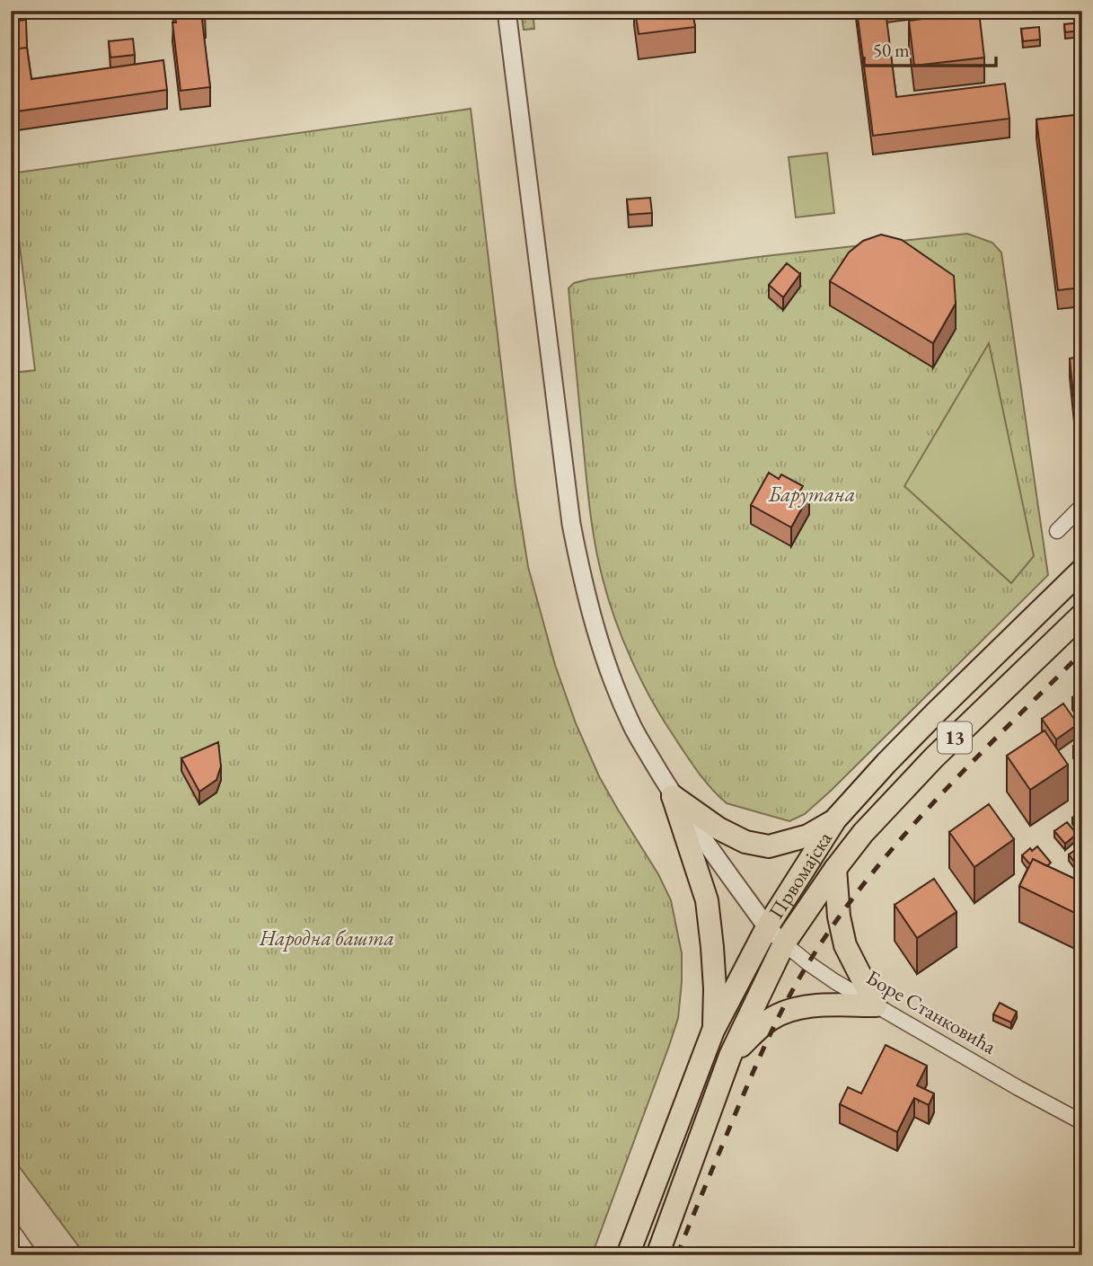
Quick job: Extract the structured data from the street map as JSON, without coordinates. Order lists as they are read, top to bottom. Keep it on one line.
{"streets":{"main road":["13","Првомајска"],"street":["Боре Станковића"]},"crossings":[["Првомајска","Боре Станковића"]],"parks":["Барутана","Народна башта"],"scale_bar":"50 m"}
